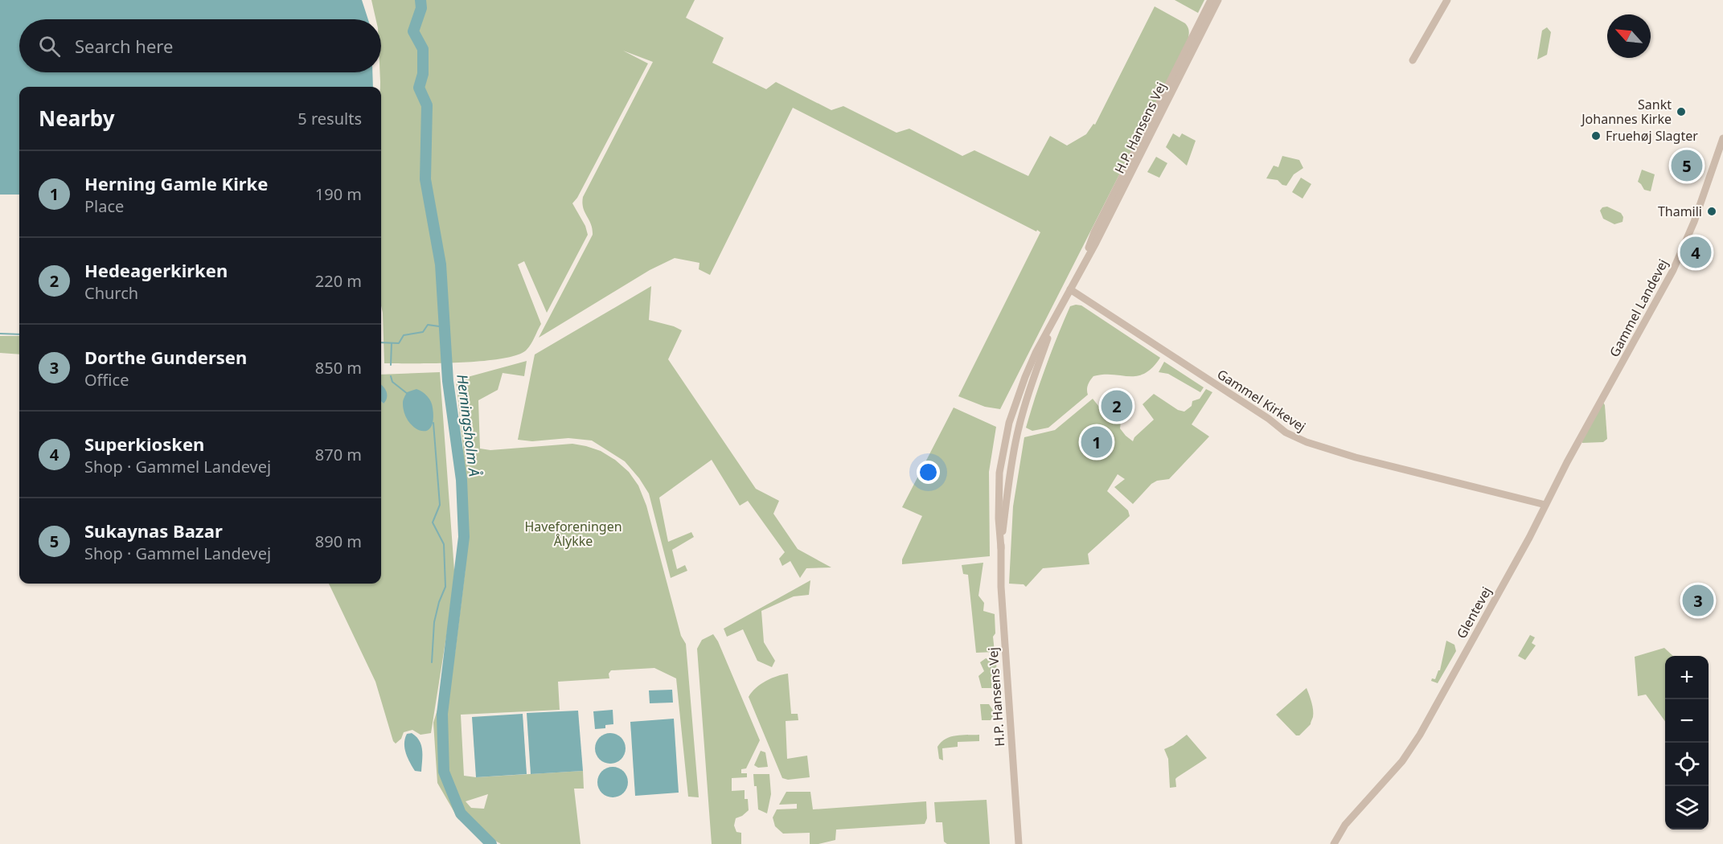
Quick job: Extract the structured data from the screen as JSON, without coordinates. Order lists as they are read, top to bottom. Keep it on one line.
{"streets":{"street":["H.P. Hansens Vej","Gammel Landevej","Gammel Kirkevej","Glentevej"]},"crossings":[["H.P. Hansens Vej","Gammel Kirkevej"],["Gammel Landevej","Glentevej"],["Gammel Kirkevej","Glentevej"]],"water":["Herningsholm Å"],"parks":["Haveforeningen Ålykke"],"places":["Sankt Johannes Kirke","Fruehøj Slagter","Thamili"],"north":"top left","page":{"search":"Search here","heading":["Nearby","5 results"],"pins":["5","4","2","1","3"],"list":[{"mark":"1","name":"Herning Gamle Kirke","note":"Place","value":"190 m"},{"mark":"2","name":"Hedeagerkirken","note":"Church","value":"220 m"},{"mark":"3","name":"Dorthe Gundersen","note":"Office","value":"850 m"},{"mark":"4","name":"Superkiosken","note":"Shop · Gammel Landevej","value":"870 m"},{"mark":"5","name":"Sukaynas Bazar","note":"Shop · Gammel Landevej","value":"890 m"}],"map_buttons":["+","−"]}}
